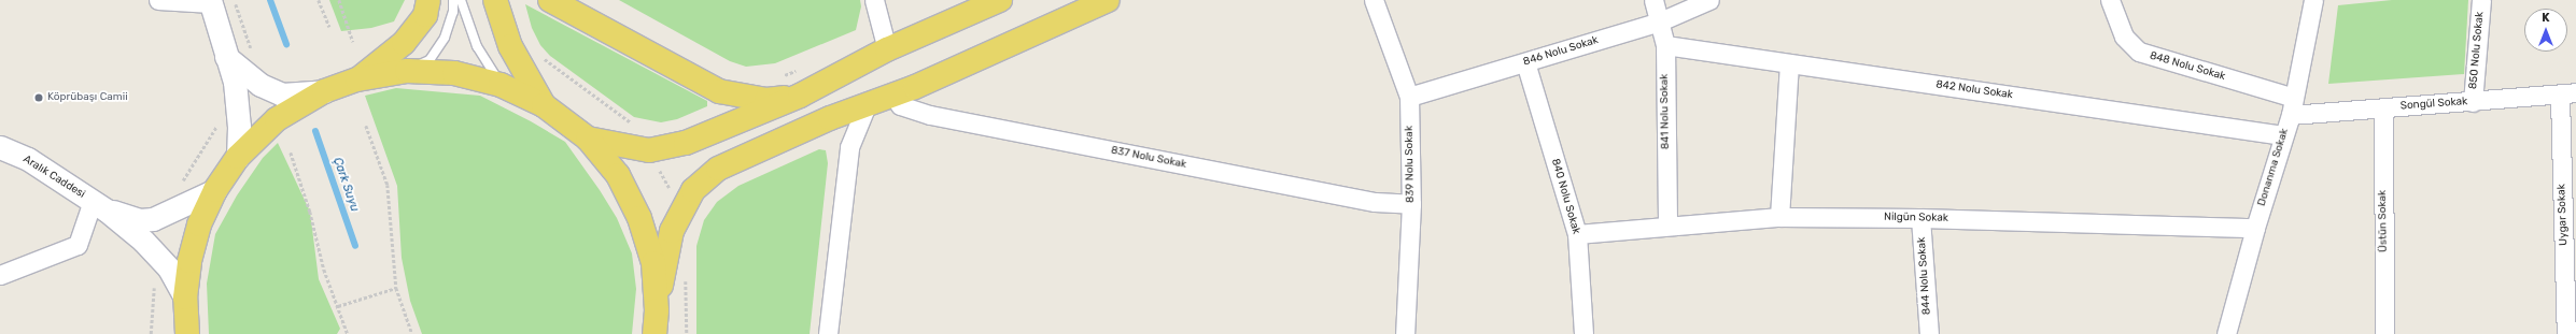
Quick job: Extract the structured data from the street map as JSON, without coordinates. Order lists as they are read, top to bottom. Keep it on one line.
{"streets":{"street":["850 Nolu Sokak","846 Nolu Sokak","848 Nolu Sokak","842 Nolu Sokak","Songül Sokak","841 Nolu Sokak","837 Nolu Sokak","839 Nolu Sokak","Donanma Sokak","Aralık Caddesi","840 Nolu Sokak","Uygar Sokak","Nilgün Sokak","Üstün Sokak","844 Nolu Sokak"]},"crossings":[["850 Nolu Sokak","Songül Sokak"],["846 Nolu Sokak","841 Nolu Sokak"],["846 Nolu Sokak","839 Nolu Sokak"],["846 Nolu Sokak","840 Nolu Sokak"],["848 Nolu Sokak","Songül Sokak"],["848 Nolu Sokak","Donanma Sokak"],["842 Nolu Sokak","841 Nolu Sokak"],["842 Nolu Sokak","Donanma Sokak"],["Songül Sokak","Donanma Sokak"],["Songül Sokak","Uygar Sokak"],["Songül Sokak","Üstün Sokak"],["841 Nolu Sokak","Nilgün Sokak"],["837 Nolu Sokak","839 Nolu Sokak"],["Donanma Sokak","Nilgün Sokak"],["840 Nolu Sokak","Nilgün Sokak"],["Nilgün Sokak","844 Nolu Sokak"]],"water":["Çark Suyu"],"places":["Köprübaşı Camii"],"north":"top"}
